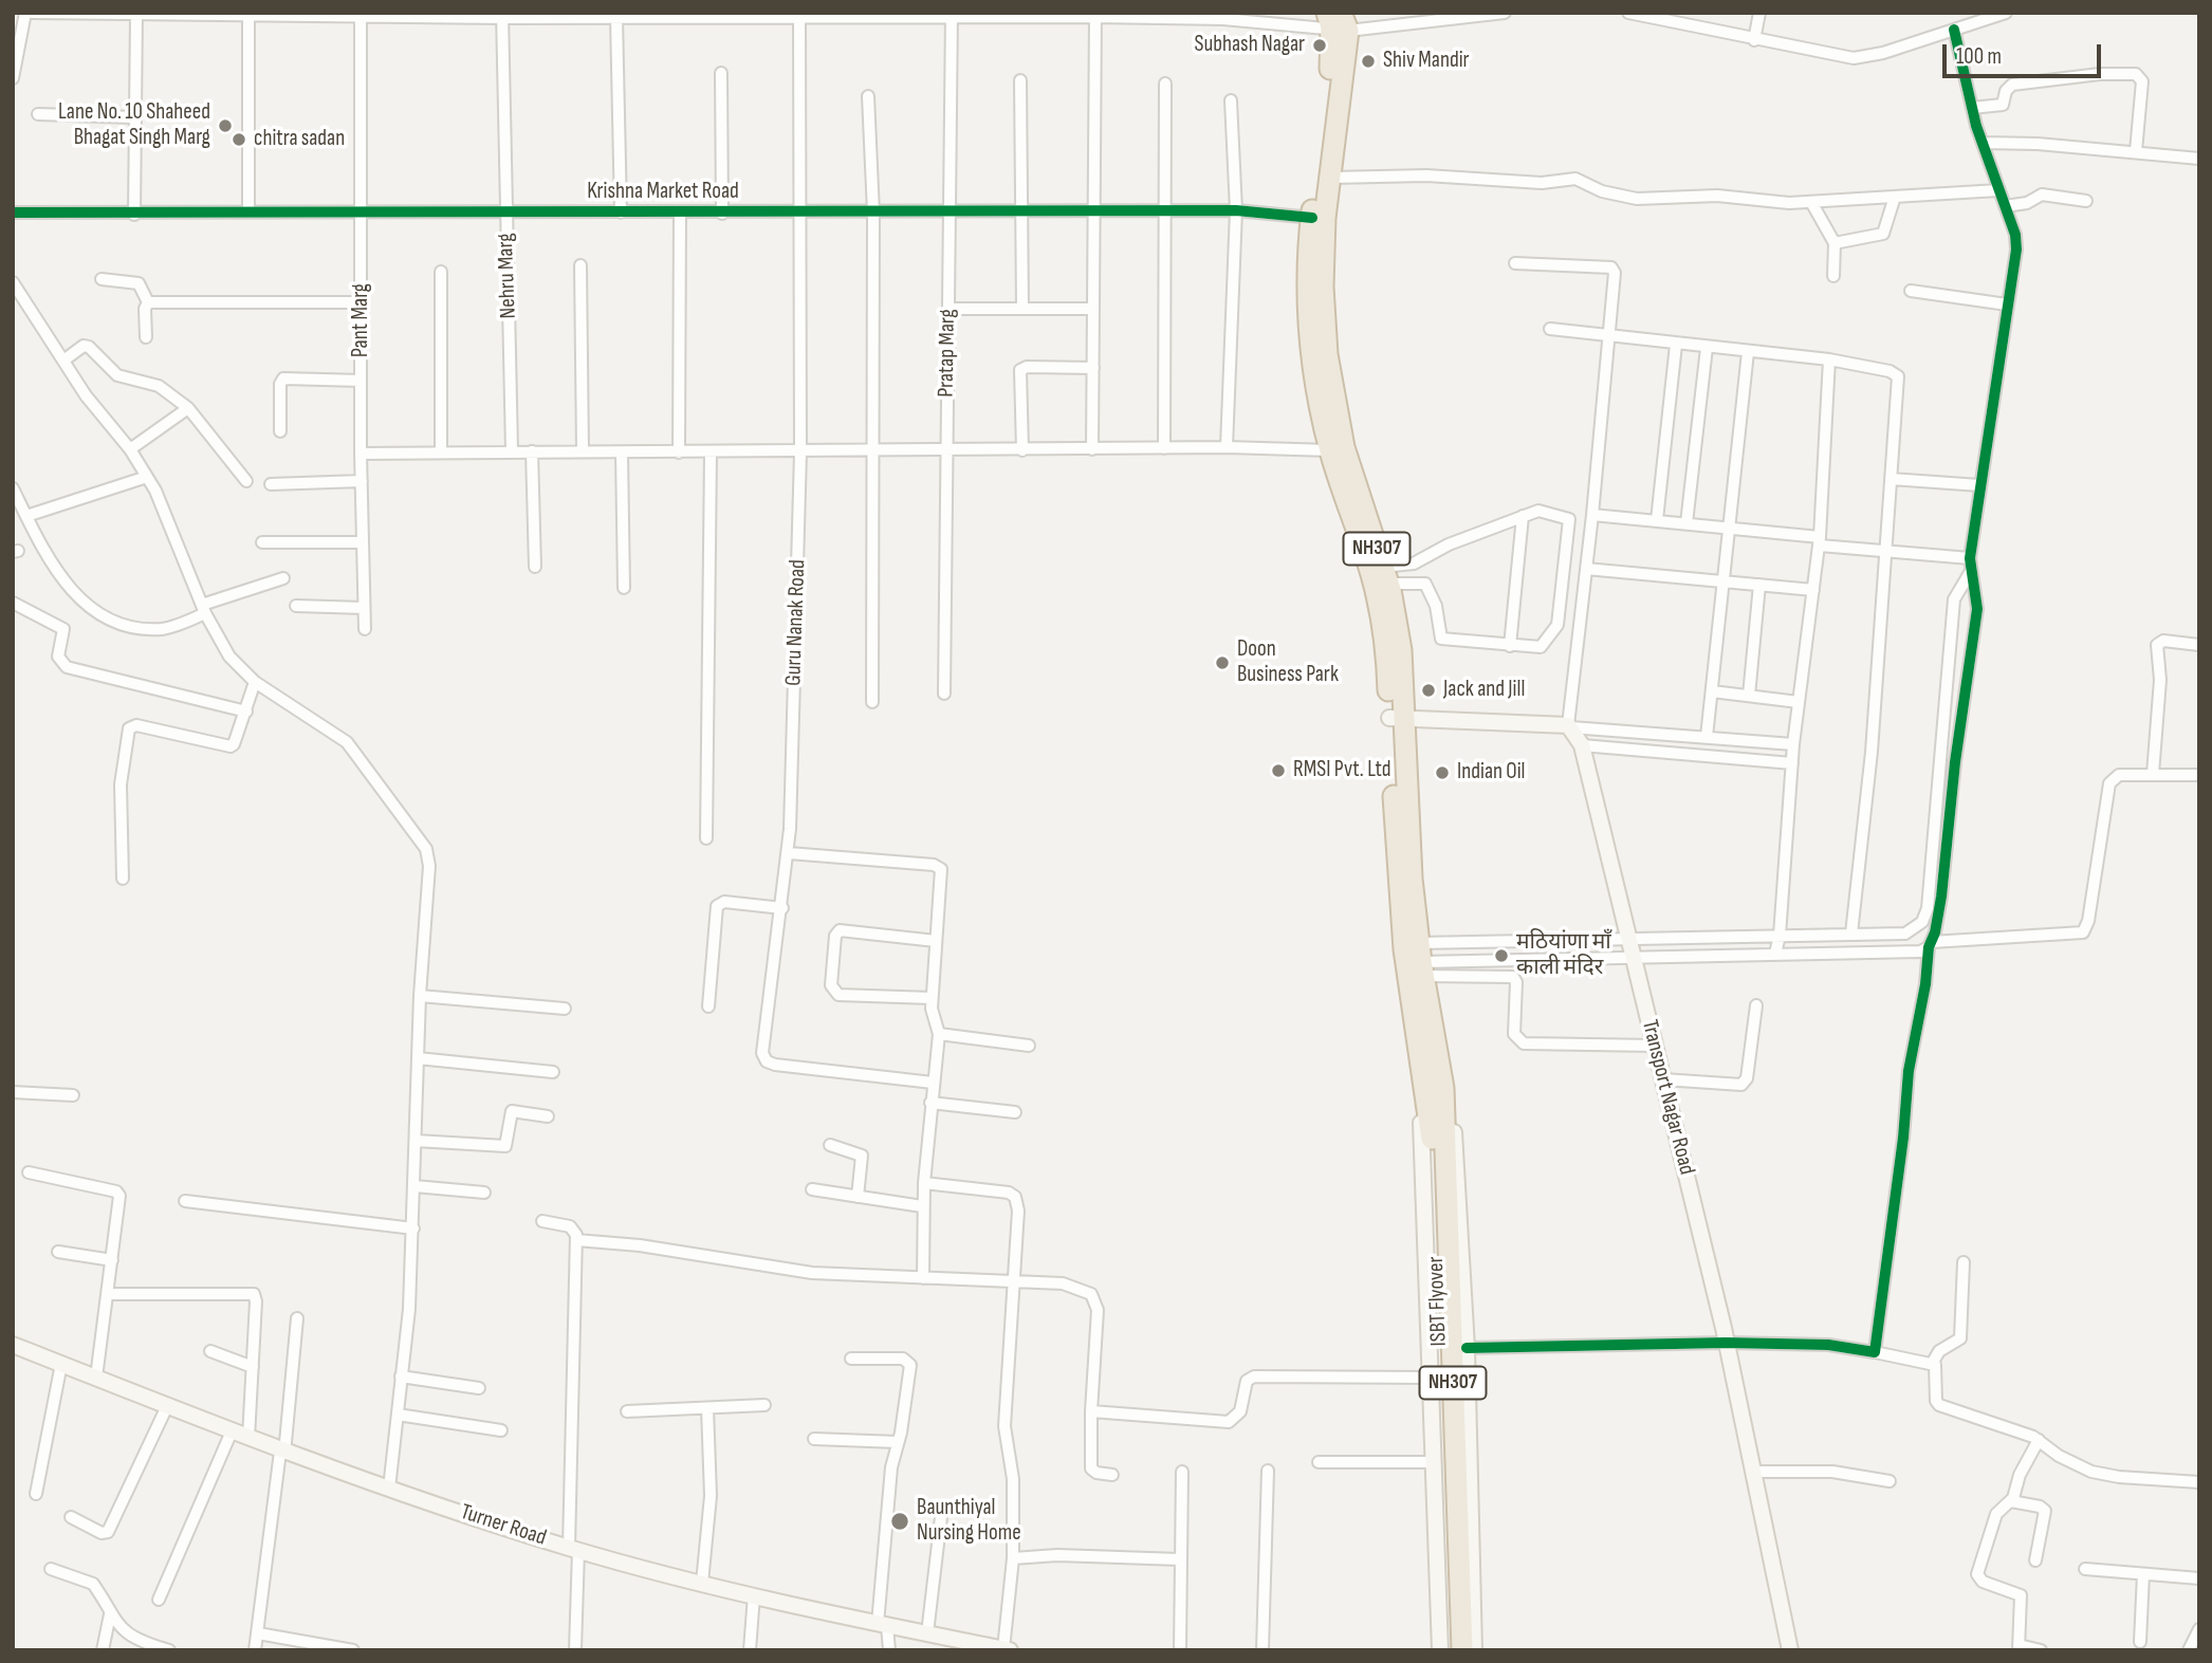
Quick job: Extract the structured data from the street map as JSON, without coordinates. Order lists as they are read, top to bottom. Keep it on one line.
{"streets":{"highway":["NH307","ISBT Flyover"],"main road":["Transport Nagar Road","Turner Road"],"street":["Krishna Market Road","Nehru Marg","Pant Marg","Pratap Marg","Guru Nanak Road"]},"crossings":[["Krishna Market Road","Nehru Marg"],["Krishna Market Road","Pant Marg"],["Krishna Market Road","Pratap Marg"],["Krishna Market Road","NH307"],["Krishna Market Road","Guru Nanak Road"],["NH307","ISBT Flyover"]],"places":["Subhash Nagar","Shiv Mandir","Lane No. 10 Shaheed Bhagat Singh Marg","chitra sadan","Doon Business Park","Jack and Jill","RMSI Pvt. Ltd","Indian Oil","मठियांणा माँ काली मंदिर","Baunthiyal Nursing Home"],"scale_bar":"100 m"}
